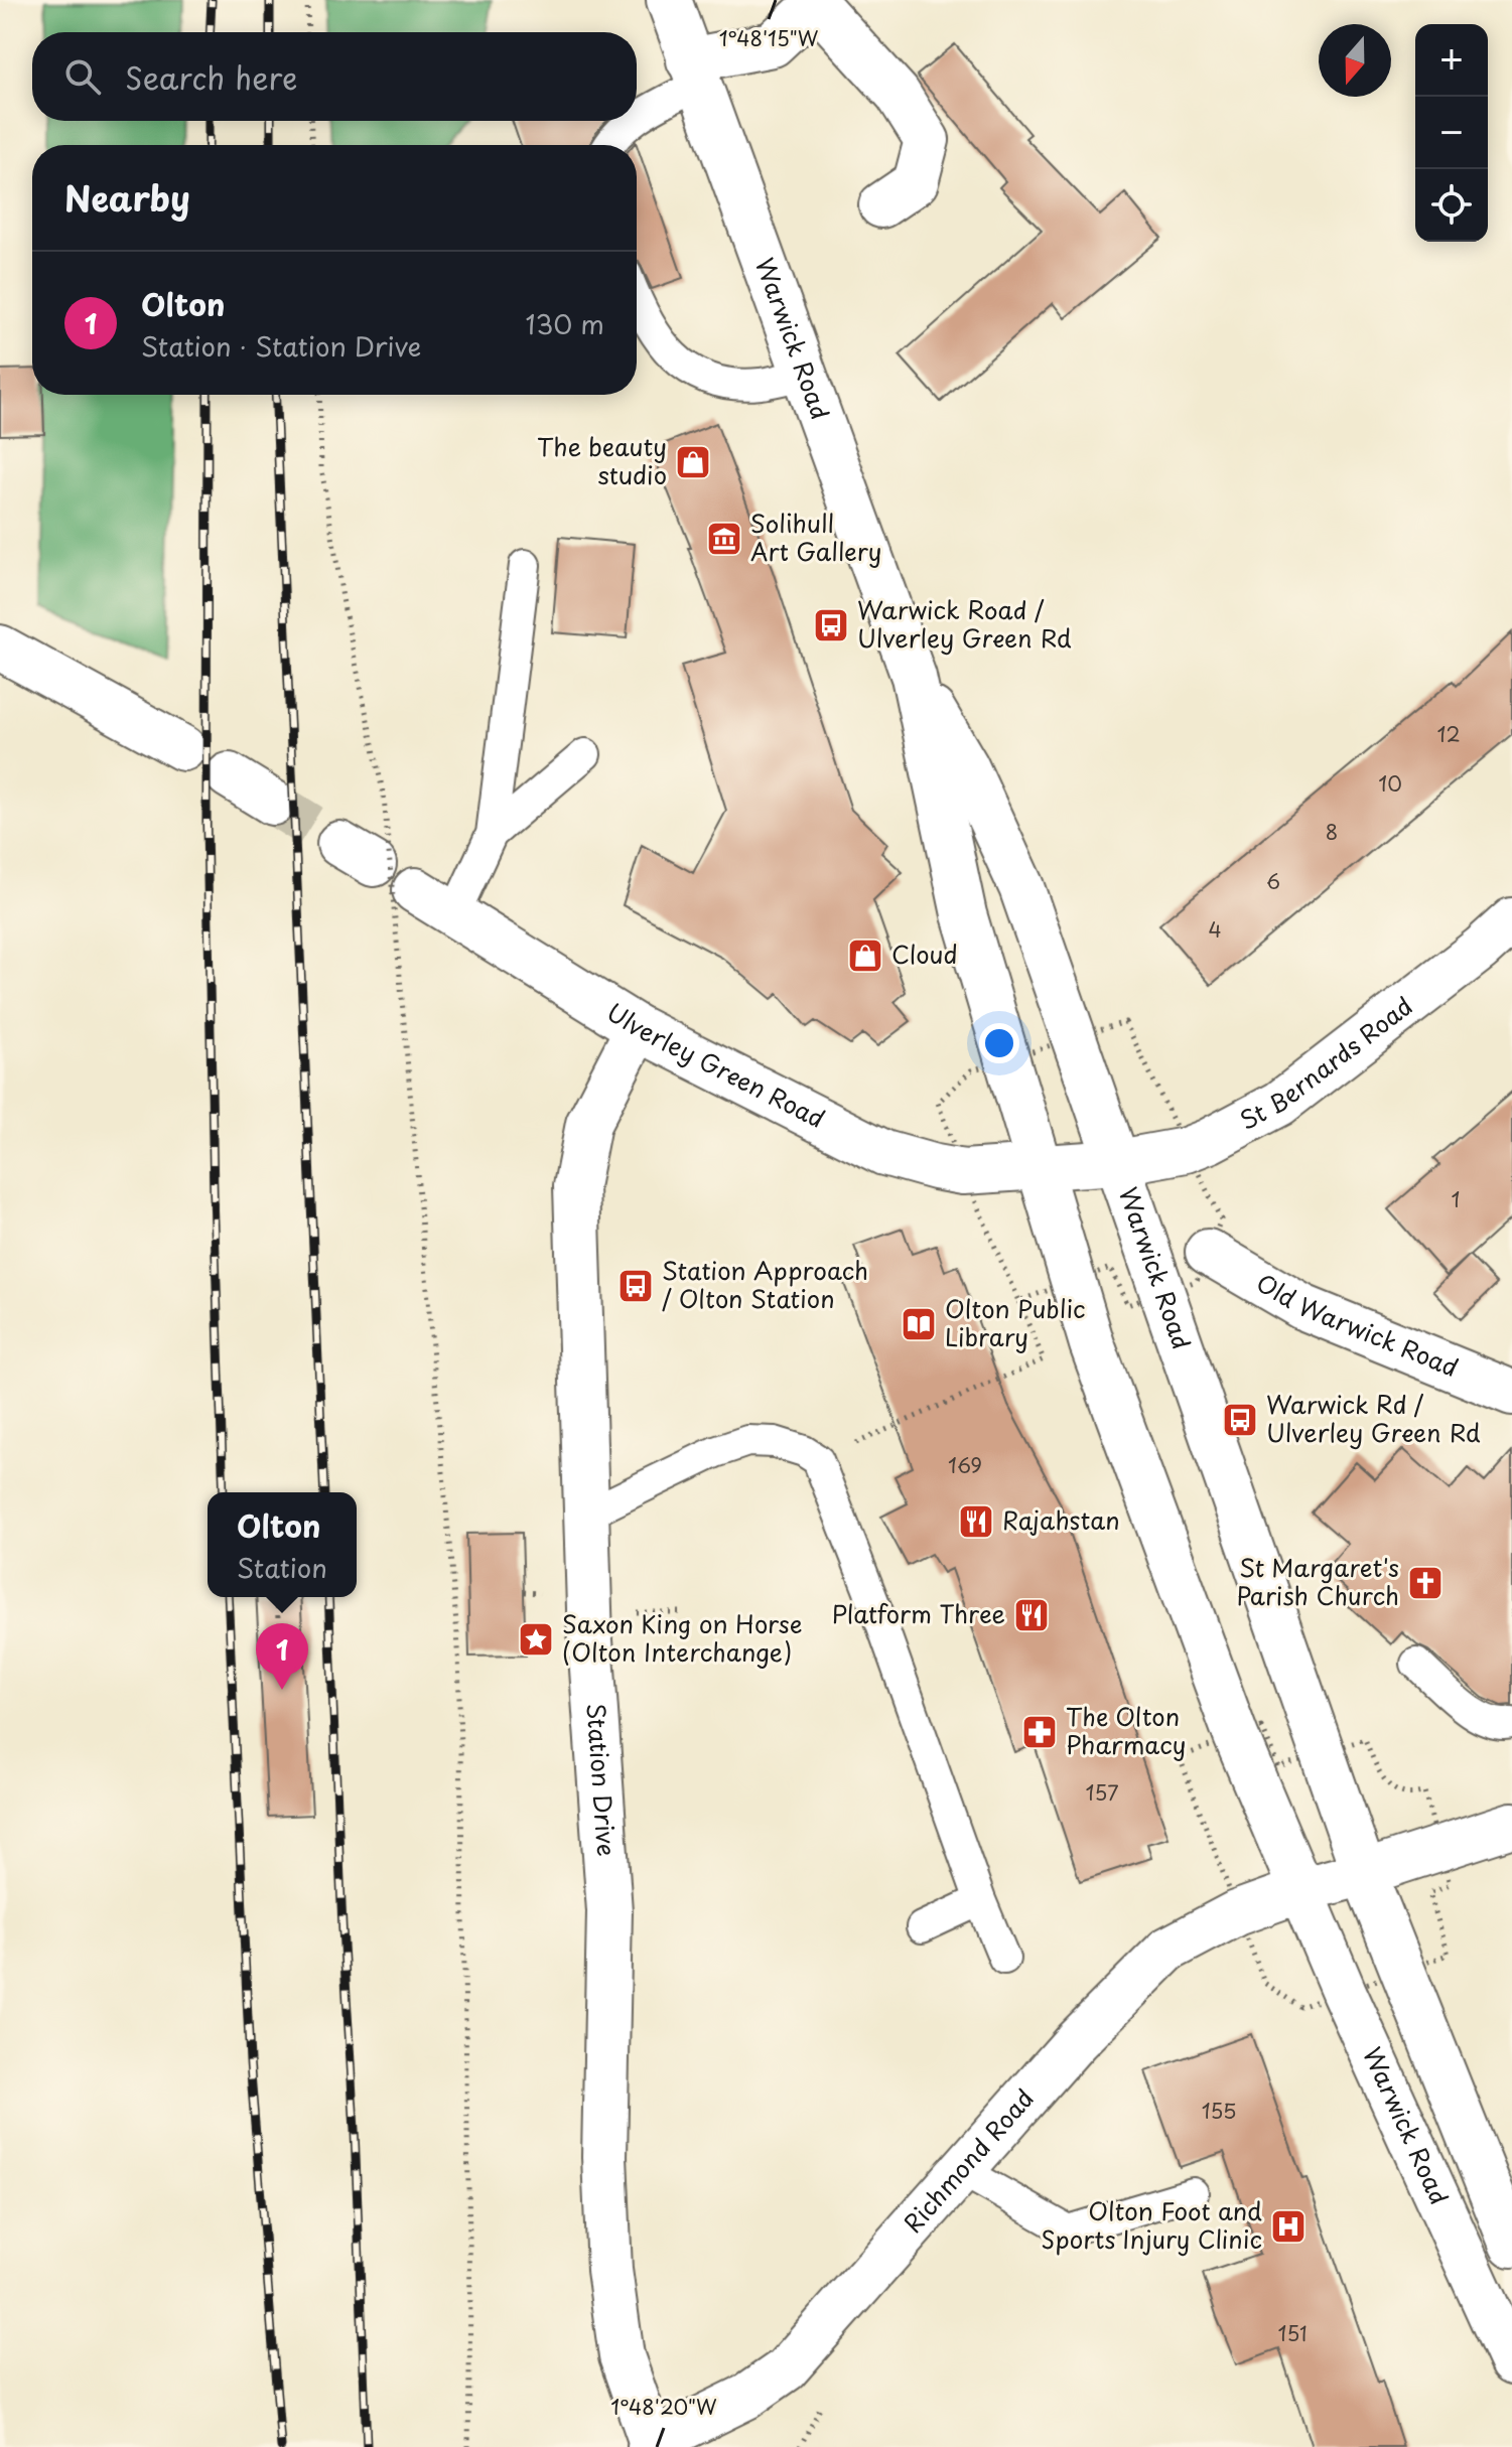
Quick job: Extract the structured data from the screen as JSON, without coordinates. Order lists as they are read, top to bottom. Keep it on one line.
{"streets":{"main road":["Warwick Road","St Bernards Road","Ulverley Green Road","Old Warwick Road","Station Drive","Richmond Road"]},"crossings":[["Warwick Road","St Bernards Road"],["Warwick Road","Ulverley Green Road"],["Warwick Road","Richmond Road"],["St Bernards Road","Ulverley Green Road"],["Ulverley Green Road","Station Drive"],["Station Drive","Richmond Road"]],"places":{"shop":["The beauty studio","Cloud"],"museum":["Solihull Art Gallery"],"bus stop":["Warwick Road / Ulverley Green Rd","Station Approach / Olton Station","Warwick Rd / Ulverley Green Rd"],"library":["Olton Public Library"],"restaurant":["Rajahstan","Platform Three"],"church":["St Margaret's Parish Church"],"place":["Saxon King on Horse (Olton Interchange)"],"pharmacy":["The Olton Pharmacy"],"hospital":["Olton Foot and Sports Injury Clinic"]},"house_numbers":["12","10","8","6","4","1","169","157","155","151"],"north":"bottom","page":{"map_buttons":["+","−"],"search":"Search here","heading":"Nearby","list":[{"mark":"1","name":"Olton","note":"Station · Station Drive","value":"130 m"}],"popup":["Olton","Station"],"pins":"1"},"coordinates":["1°48'15\"W","1°48'20\"W"]}
